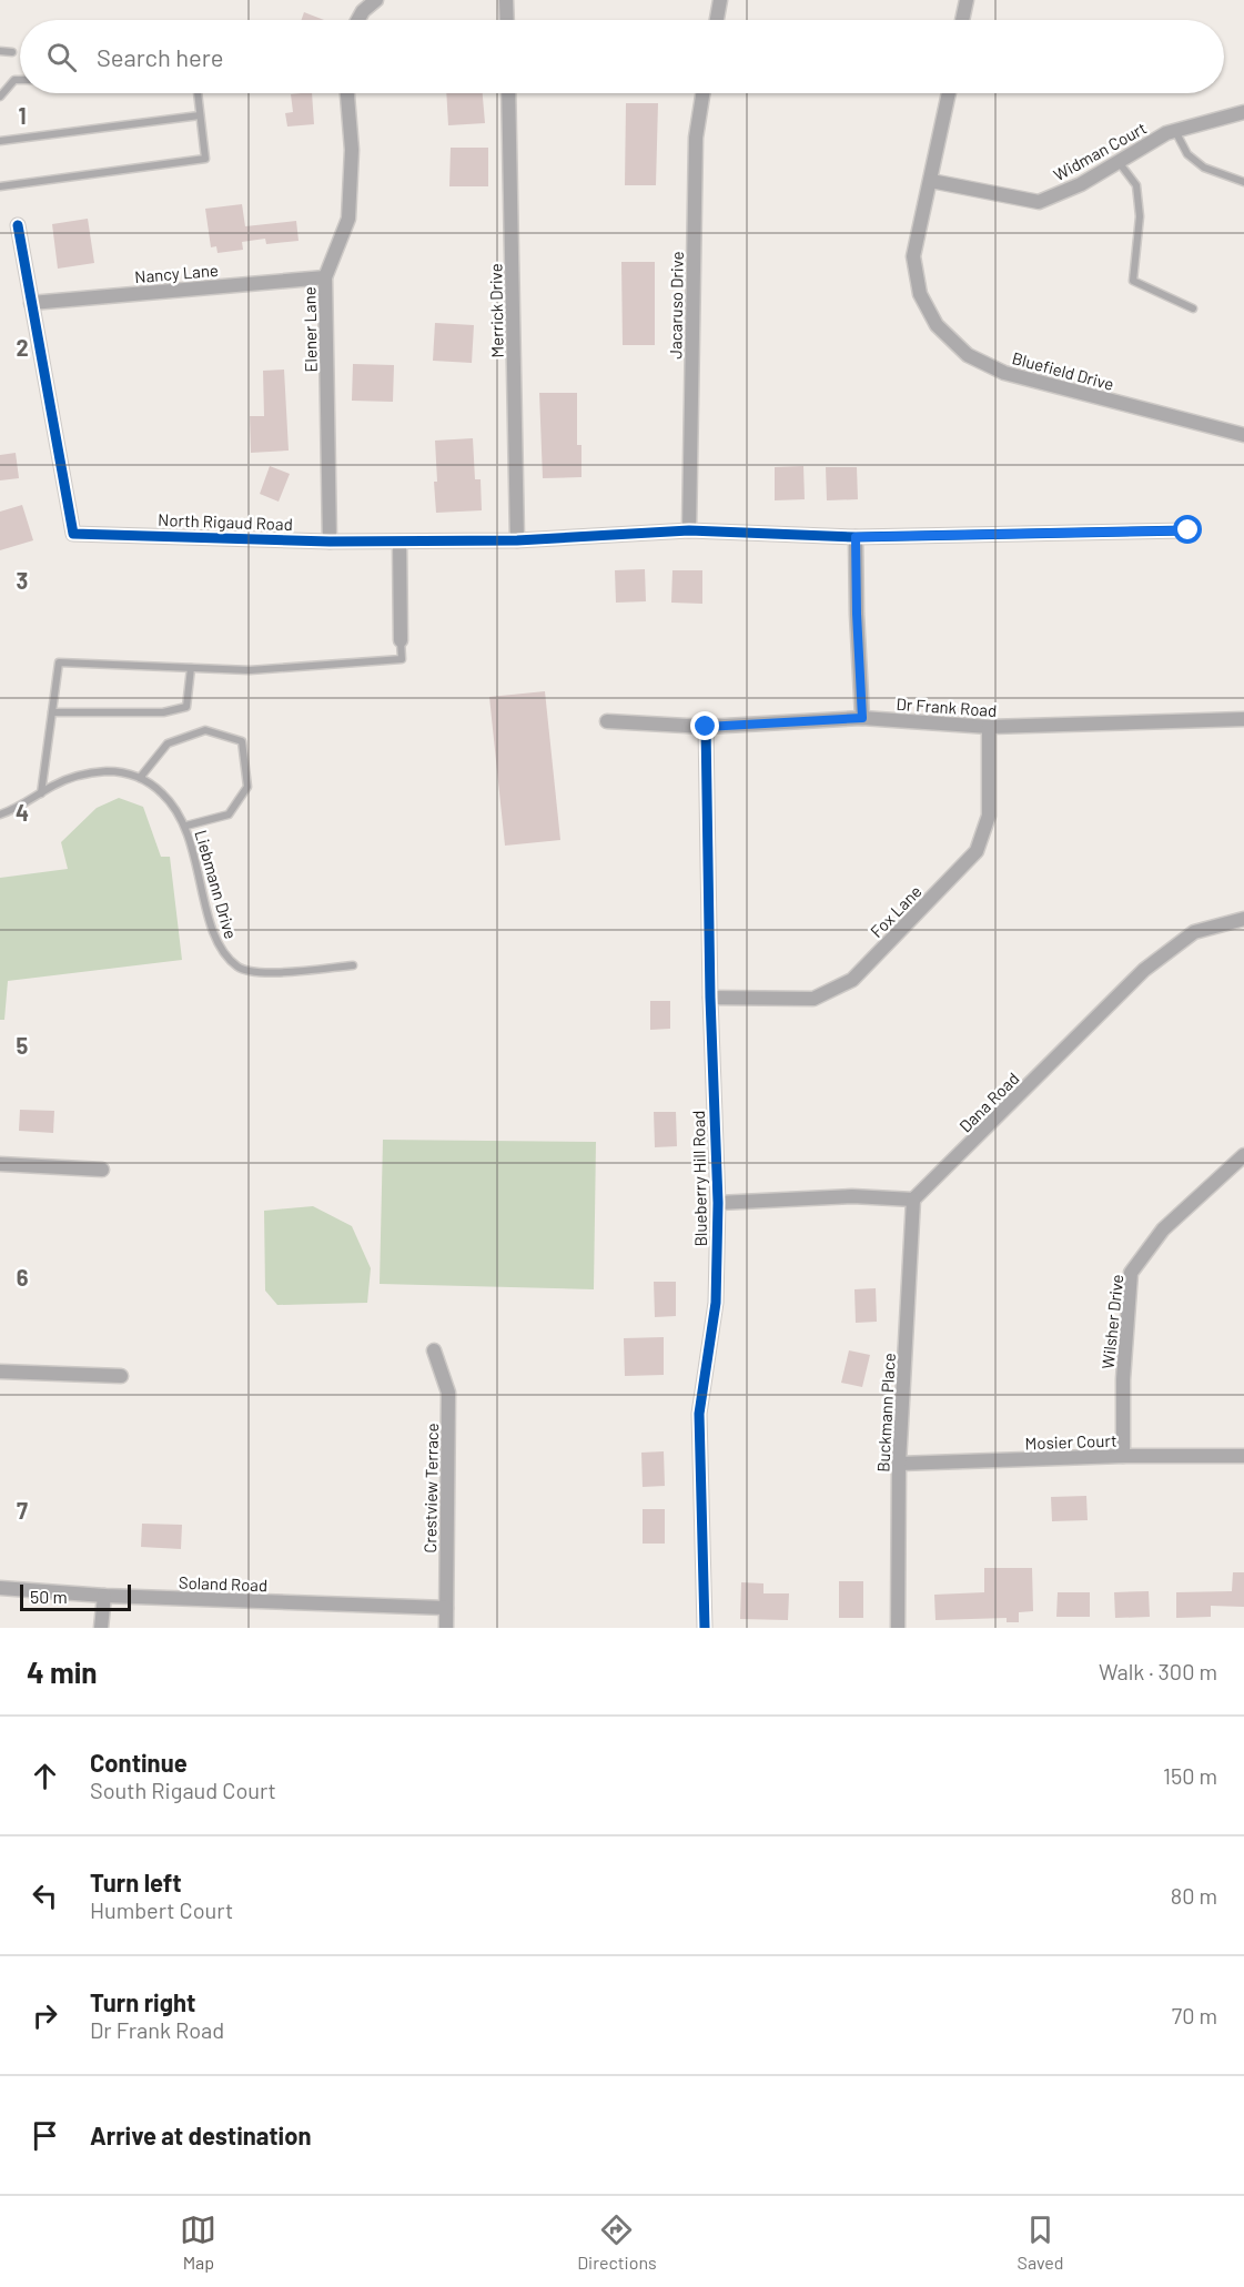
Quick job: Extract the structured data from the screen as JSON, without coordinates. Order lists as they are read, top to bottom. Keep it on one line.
{"streets":{"street":["Widman Court","Nancy Lane","Jacaruso Drive","Merrick Drive","Elener Lane","Bluefield Drive","North Rigaud Road","Dr Frank Road","Fox Lane","Dana Road","Blueberry Hill Road","Wilsher Drive","Buckmann Place","Mosier Court","Crestview Terrace","Soland Road"],"lane":["Liebmann Drive"]},"crossings":[["Widman Court","Bluefield Drive"],["Nancy Lane","Elener Lane"],["Nancy Lane","North Rigaud Road"],["Jacaruso Drive","North Rigaud Road"],["Merrick Drive","North Rigaud Road"],["Elener Lane","North Rigaud Road"],["Dr Frank Road","Fox Lane"],["Dr Frank Road","Blueberry Hill Road"],["Fox Lane","Blueberry Hill Road"],["Dana Road","Buckmann Place"],["Wilsher Drive","Mosier Court"],["Buckmann Place","Mosier Court"],["Crestview Terrace","Soland Road"]],"scale_bar":"50 m","page":{"search":"Search here","scale":"50 m","heading":["4 min","Walk · 300 m"],"list":[["Continue","South Rigaud Court","150 m"],["Turn left","Humbert Court","80 m"],["Turn right","Dr Frank Road","70 m"],"Arrive at destination"],"nav":["Map","Directions","Saved"]},"grid":{"rows":["1","2","3","4","5","6","7"]}}
